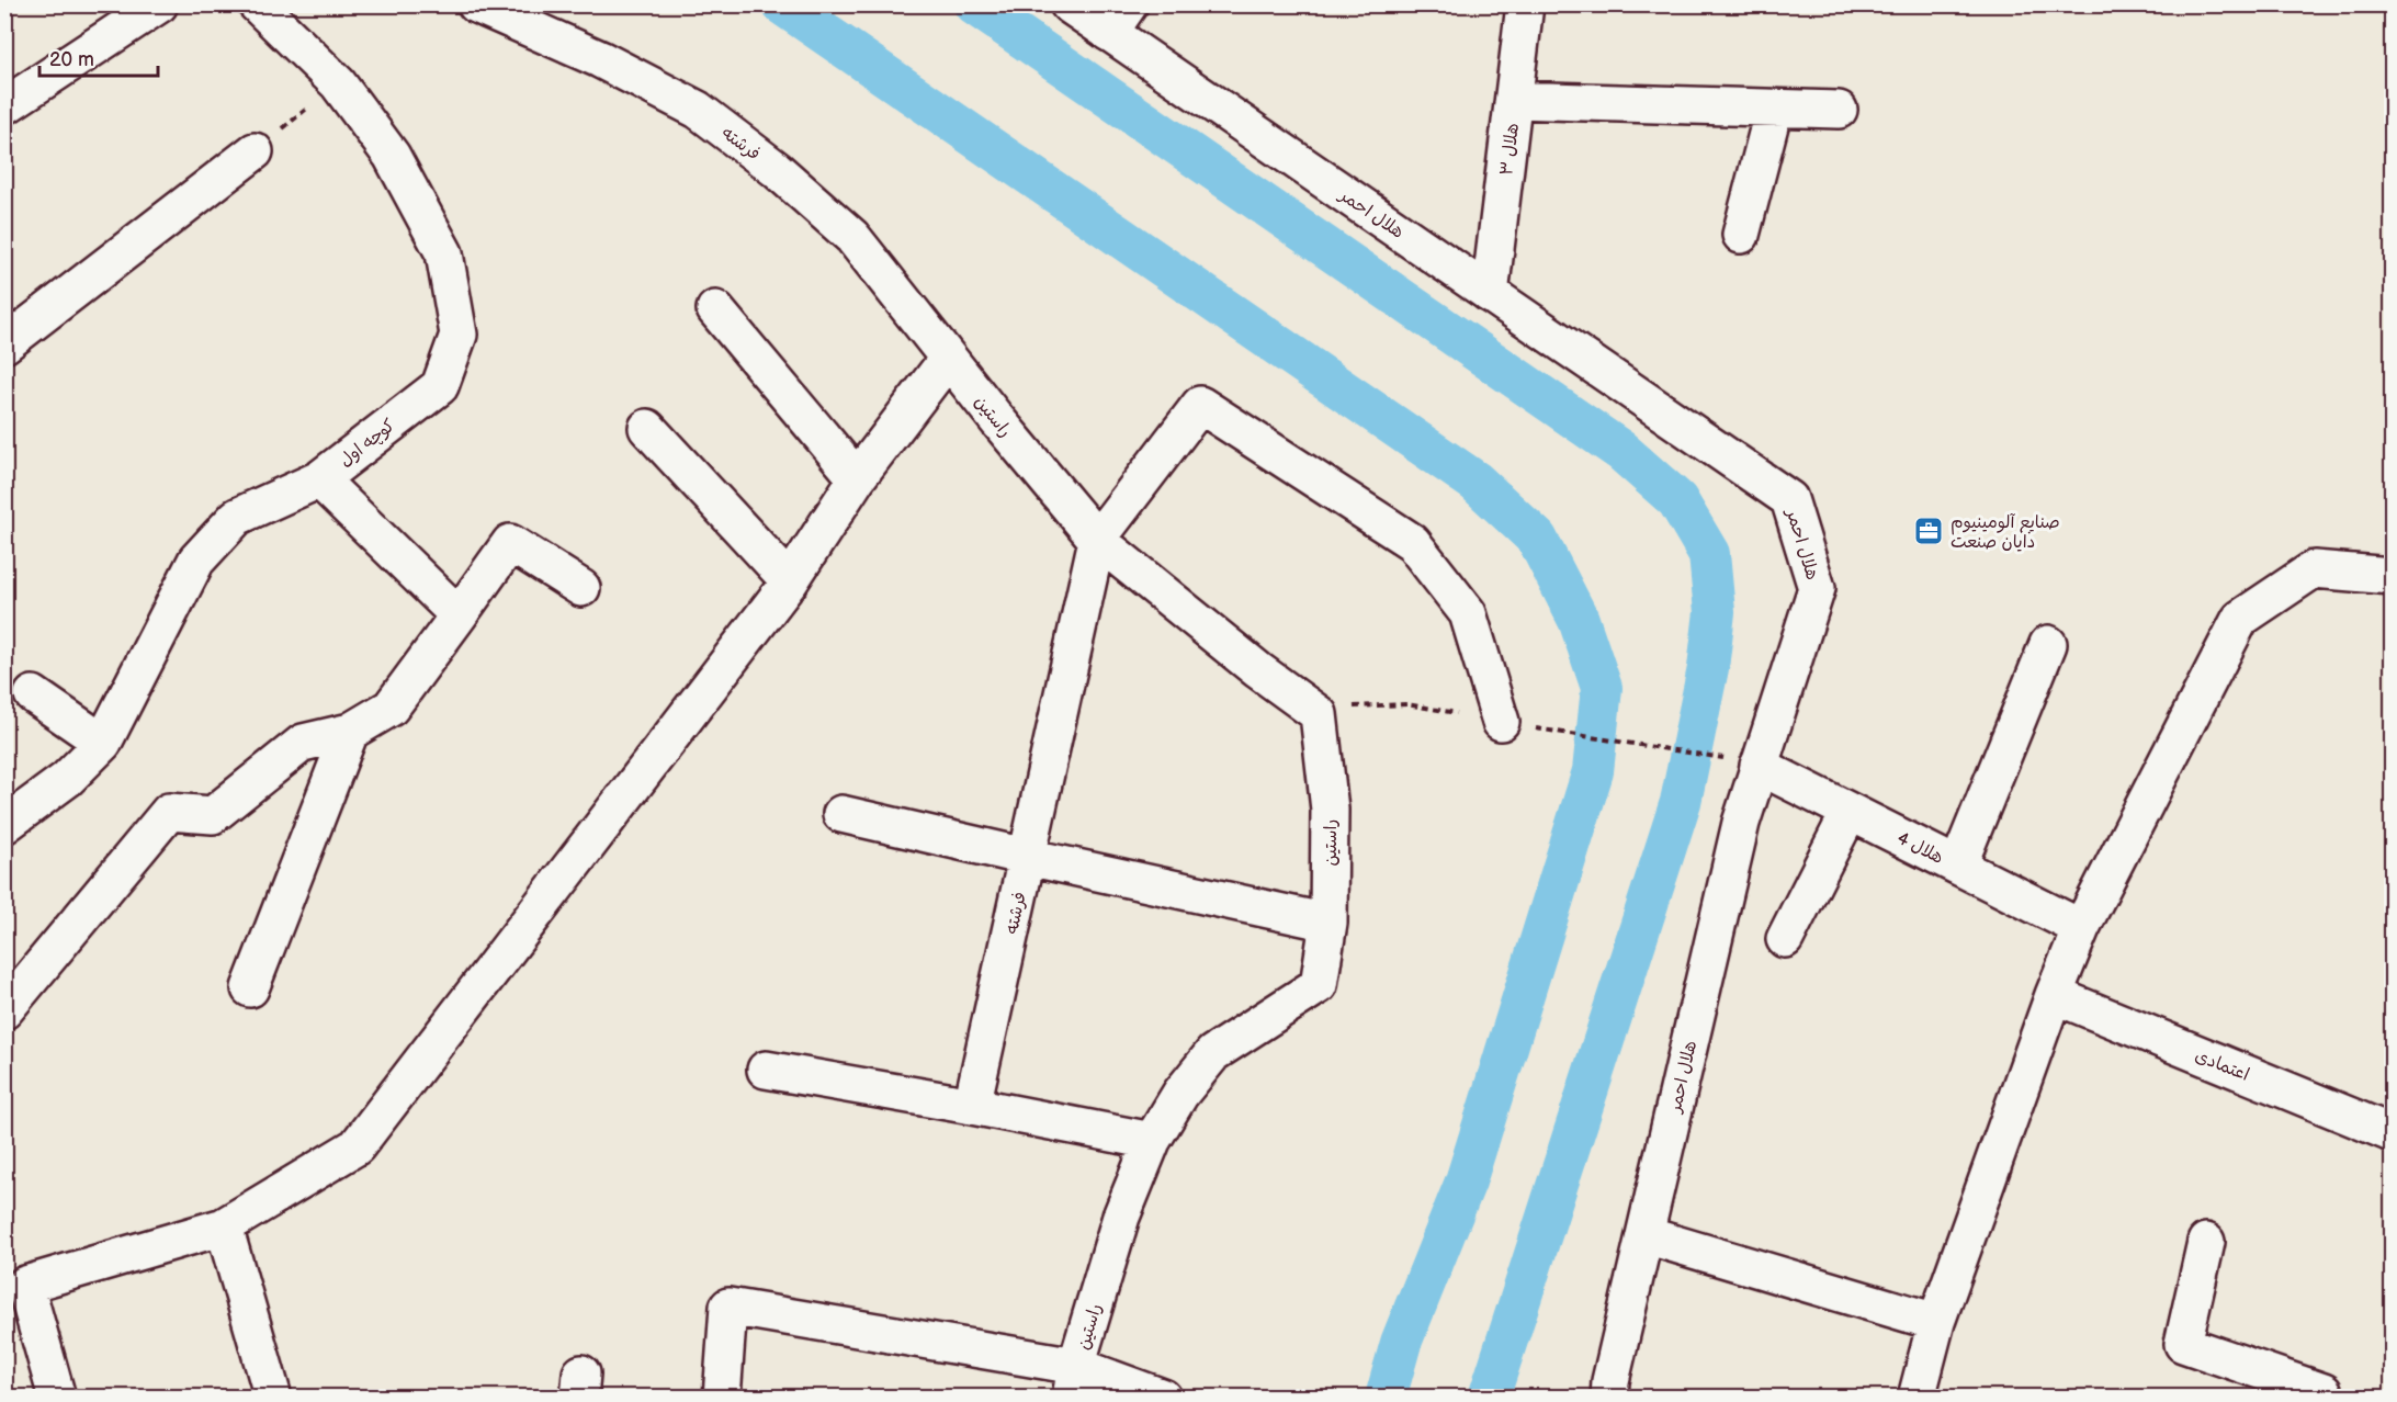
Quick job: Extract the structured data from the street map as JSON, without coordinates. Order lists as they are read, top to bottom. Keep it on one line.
{"streets":{"street":["فرشته","هلال ۳","هلال احمر","راستین","کوچه اول","هلال 4","اعتمادی"]},"crossings":[["فرشته","راستین"],["هلال ۳","هلال احمر"],["هلال احمر","هلال 4"]],"places":{"office":["صنايع آلومینیوم دایان صنعت"]},"scale_bar":"20 m"}
